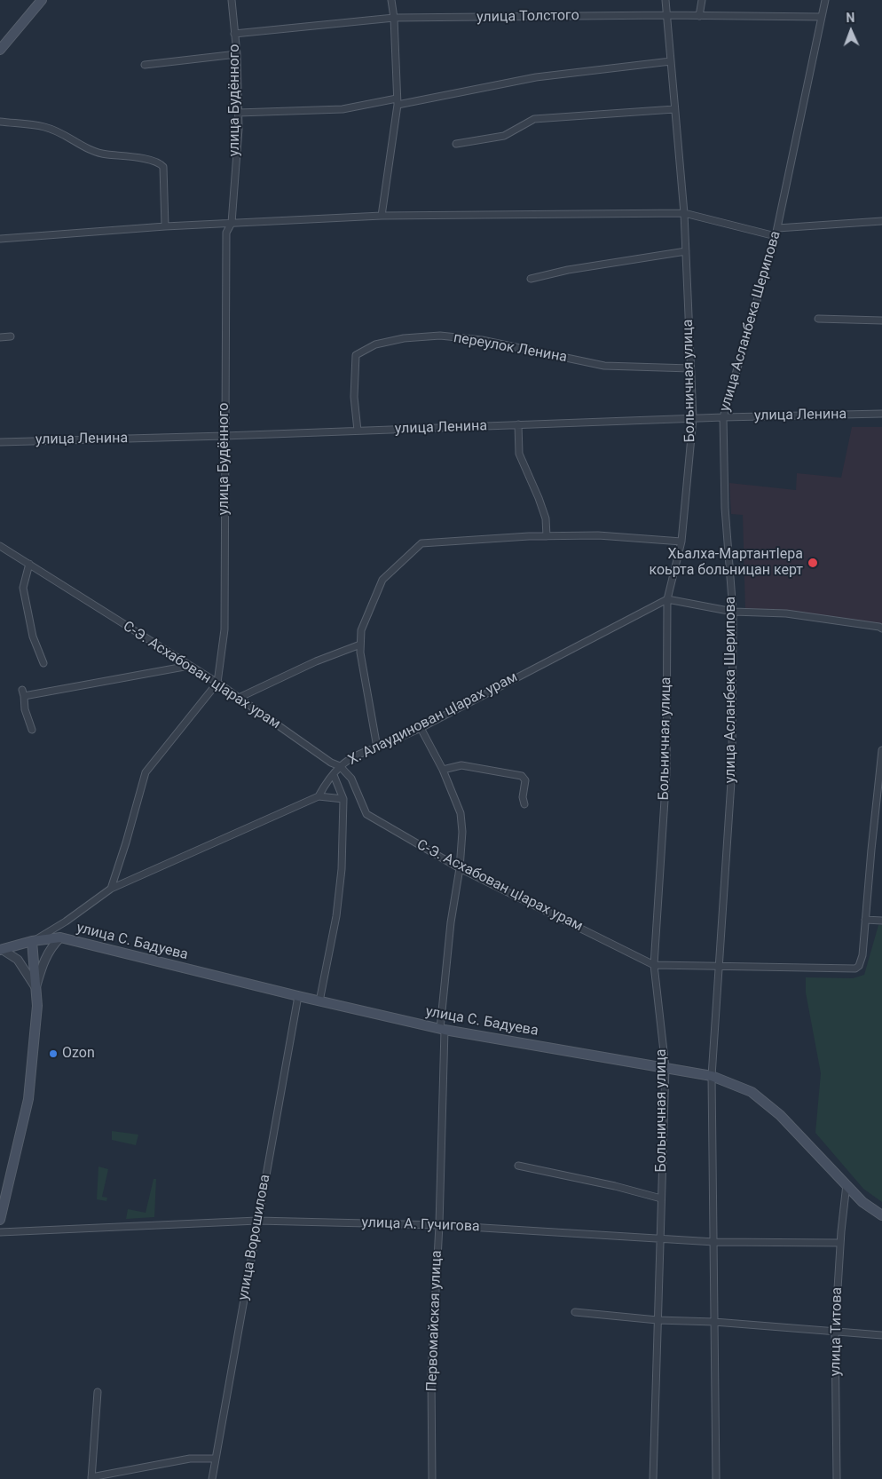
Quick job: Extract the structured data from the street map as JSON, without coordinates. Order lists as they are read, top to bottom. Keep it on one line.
{"streets":{"main road":["улица С. Бадуева"],"street":["улица Толстого","улица Будённого","улица Асланбека Шерипова","переулок Ленина","Больничная улица","улица Ленина","С-Э. Асхабован цIарах урам","Х. Алаудинован цIарах урам","улица А. Гучигова","улица Ворошилова","Первомайская улица","улица Титова"]},"crossings":[["улица Толстого","улица Будённого"],["улица Толстого","улица Асланбека Шерипова"],["улица Толстого","Больничная улица"],["улица Будённого","улица Ленина"],["улица Будённого","С-Э. Асхабован цIарах урам"],["улица Асланбека Шерипова","улица Ленина"],["улица Асланбека Шерипова","С-Э. Асхабован цIарах урам"],["улица Асланбека Шерипова","улица С. Бадуева"],["улица Асланбека Шерипова","улица А. Гучигова"],["переулок Ленина","Больничная улица"],["переулок Ленина","улица Ленина"],["Больничная улица","улица Ленина"],["Больничная улица","С-Э. Асхабован цIарах урам"],["Больничная улица","Х. Алаудинован цIарах урам"],["Больничная улица","улица С. Бадуева"],["Больничная улица","улица А. Гучигова"],["С-Э. Асхабован цIарах урам","Х. Алаудинован цIарах урам"],["С-Э. Асхабован цIарах урам","Первомайская улица"],["Х. Алаудинован цIарах урам","Первомайская улица"],["улица С. Бадуева","улица Ворошилова"],["улица С. Бадуева","Первомайская улица"],["улица С. Бадуева","улица Титова"],["улица А. Гучигова","улица Ворошилова"],["улица А. Гучигова","Первомайская улица"],["улица А. Гучигова","улица Титова"]],"places":["Хьалха-МартантIера коьрта больницан керт","Ozon"],"north":"top"}
